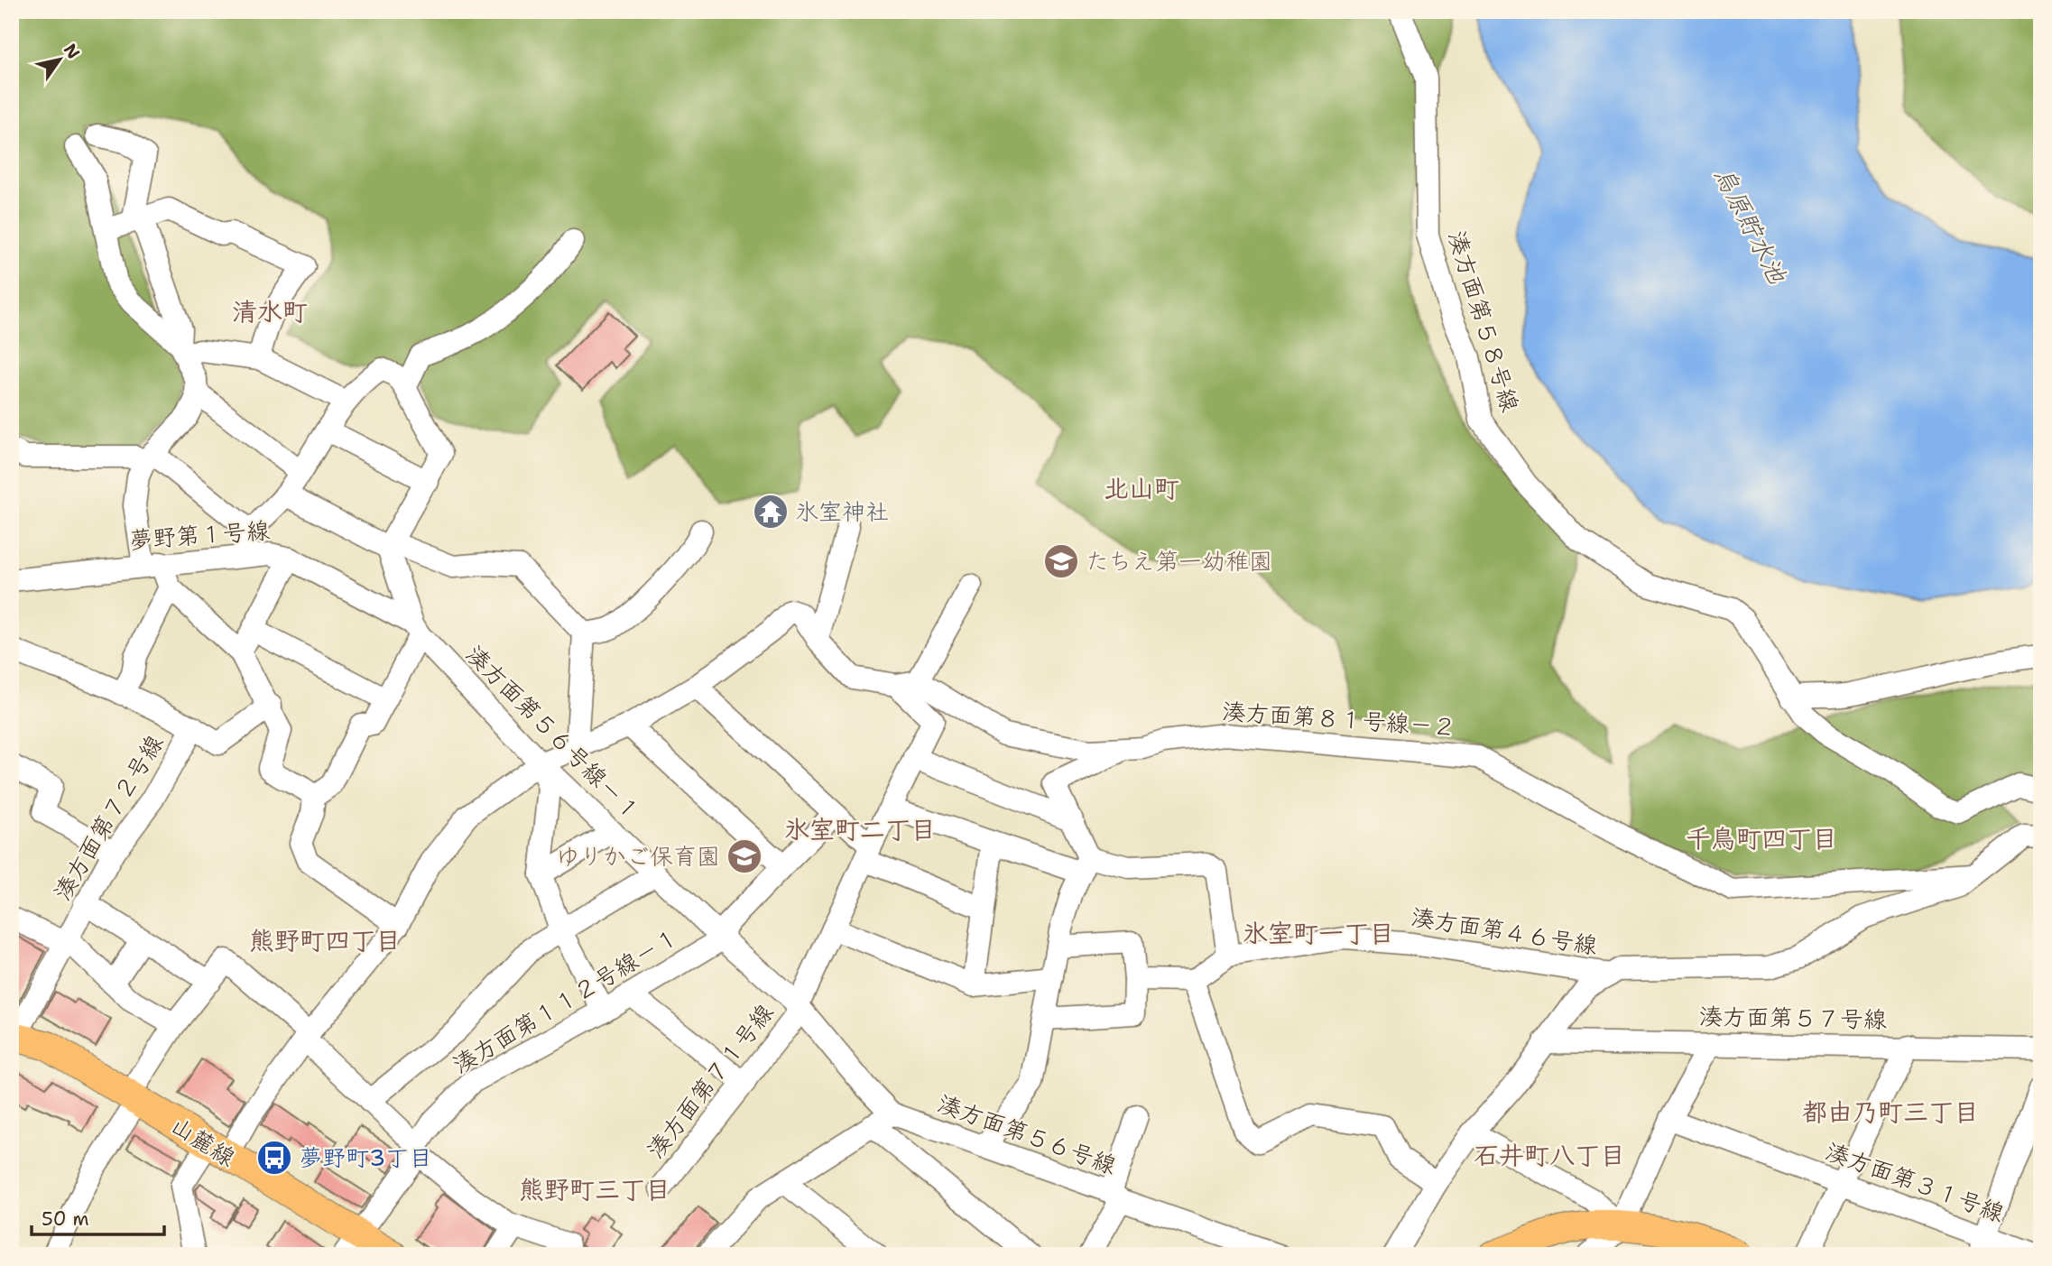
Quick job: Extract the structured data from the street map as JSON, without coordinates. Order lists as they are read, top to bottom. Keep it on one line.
{"streets":{"main road":["山麓線"],"street":["湊方面第５８号線","夢野第１号線","湊方面第８１号線－２","湊方面第５６号線－１","湊方面第７２号線","湊方面第４６号線","湊方面第１１２号線－１","湊方面第５７号線","湊方面第７１号線","湊方面第５６号線","湊方面第３１号線"]},"crossings":[["夢野第１号線","湊方面第５６号線－１"],["湊方面第８１号線－２","湊方面第７１号線"],["湊方面第５６号線－１","湊方面第１１２号線－１"],["湊方面第５６号線－１","湊方面第７１号線"],["湊方面第５６号線－１","湊方面第５６号線"],["湊方面第７２号線","山麓線"],["湊方面第１１２号線－１","山麓線"],["湊方面第７１号線","湊方面第５６号線"]],"districts":["清水町","北山町","氷室町二丁目","千鳥町四丁目","氷室町一丁目","熊野町四丁目","都由乃町三丁目","石井町八丁目","熊野町三丁目"],"water":["烏原貯水池"],"places":{"temple":["氷室神社"],"school or university":["たちえ第一幼稚園","ゆりかご保育園"],"bus stop":["夢野町3丁目"]},"scale_bar":"50 m","north":"top right"}
